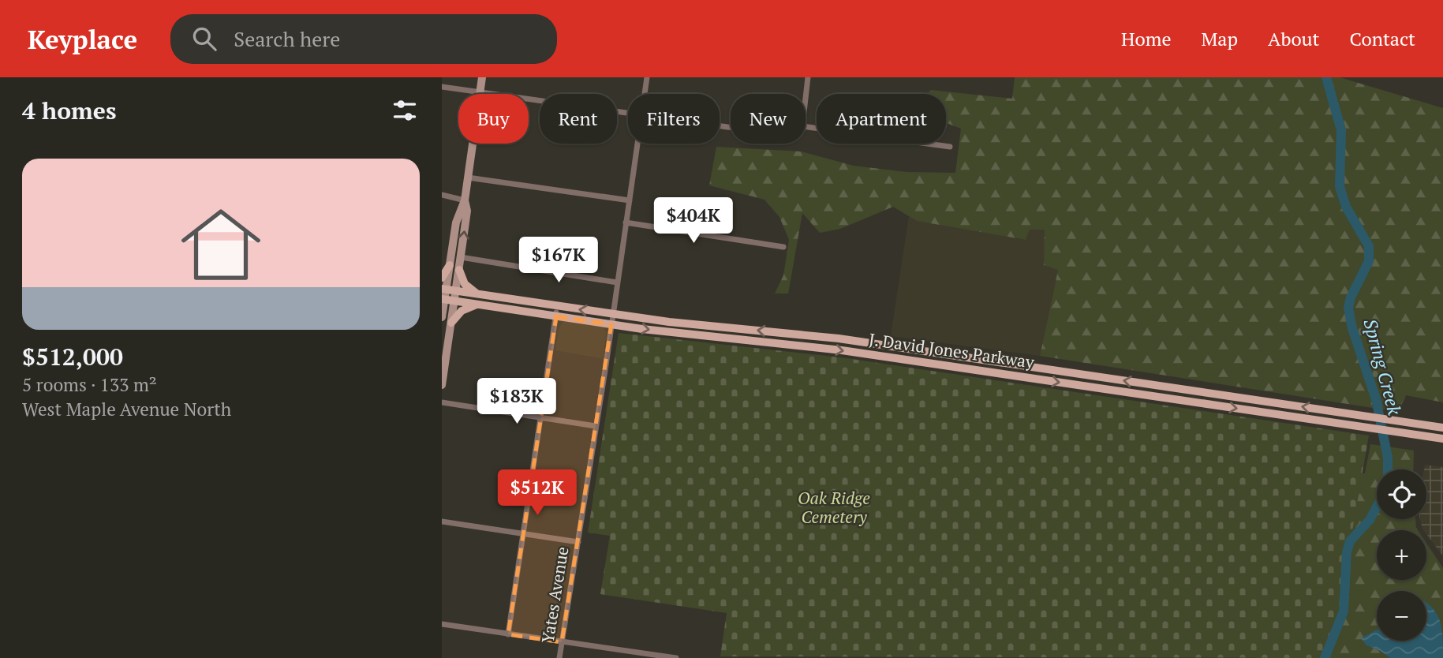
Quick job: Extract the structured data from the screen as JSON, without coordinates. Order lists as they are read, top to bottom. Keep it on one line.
{"streets":{"main road":["J. David Jones Parkway"],"street":["Yates Avenue"]},"crossings":[["J. David Jones Parkway","Yates Avenue"]],"water":["Spring Creek"],"parks":["Oak Ridge Cemetery"],"page":{"header":"Keyplace","search":"Search here","nav":["Home","Map","About","Contact"],"heading":"4 homes","chip":["Buy","Rent","Filters","New","Apartment"],"list":[{"name":"$512,000","note":"5 rooms · 133 m² · West Maple Avenue North"}],"price":["$404K","$167K","$183K","$512K"],"map_buttons":["+","−"]}}
